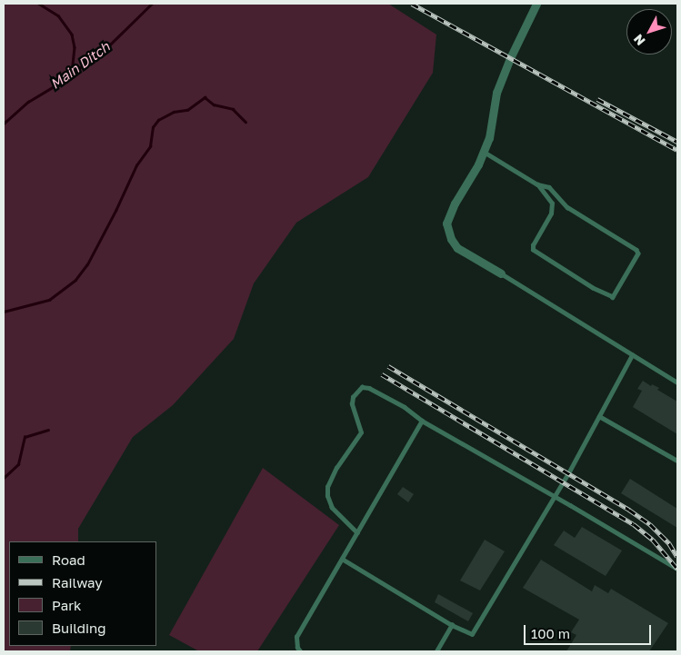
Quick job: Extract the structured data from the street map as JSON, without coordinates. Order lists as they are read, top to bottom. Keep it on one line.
{"water":["Main Ditch"],"legend":["Road","Railway","Park","Building"],"scale_bar":"100 m","north":"bottom left"}
